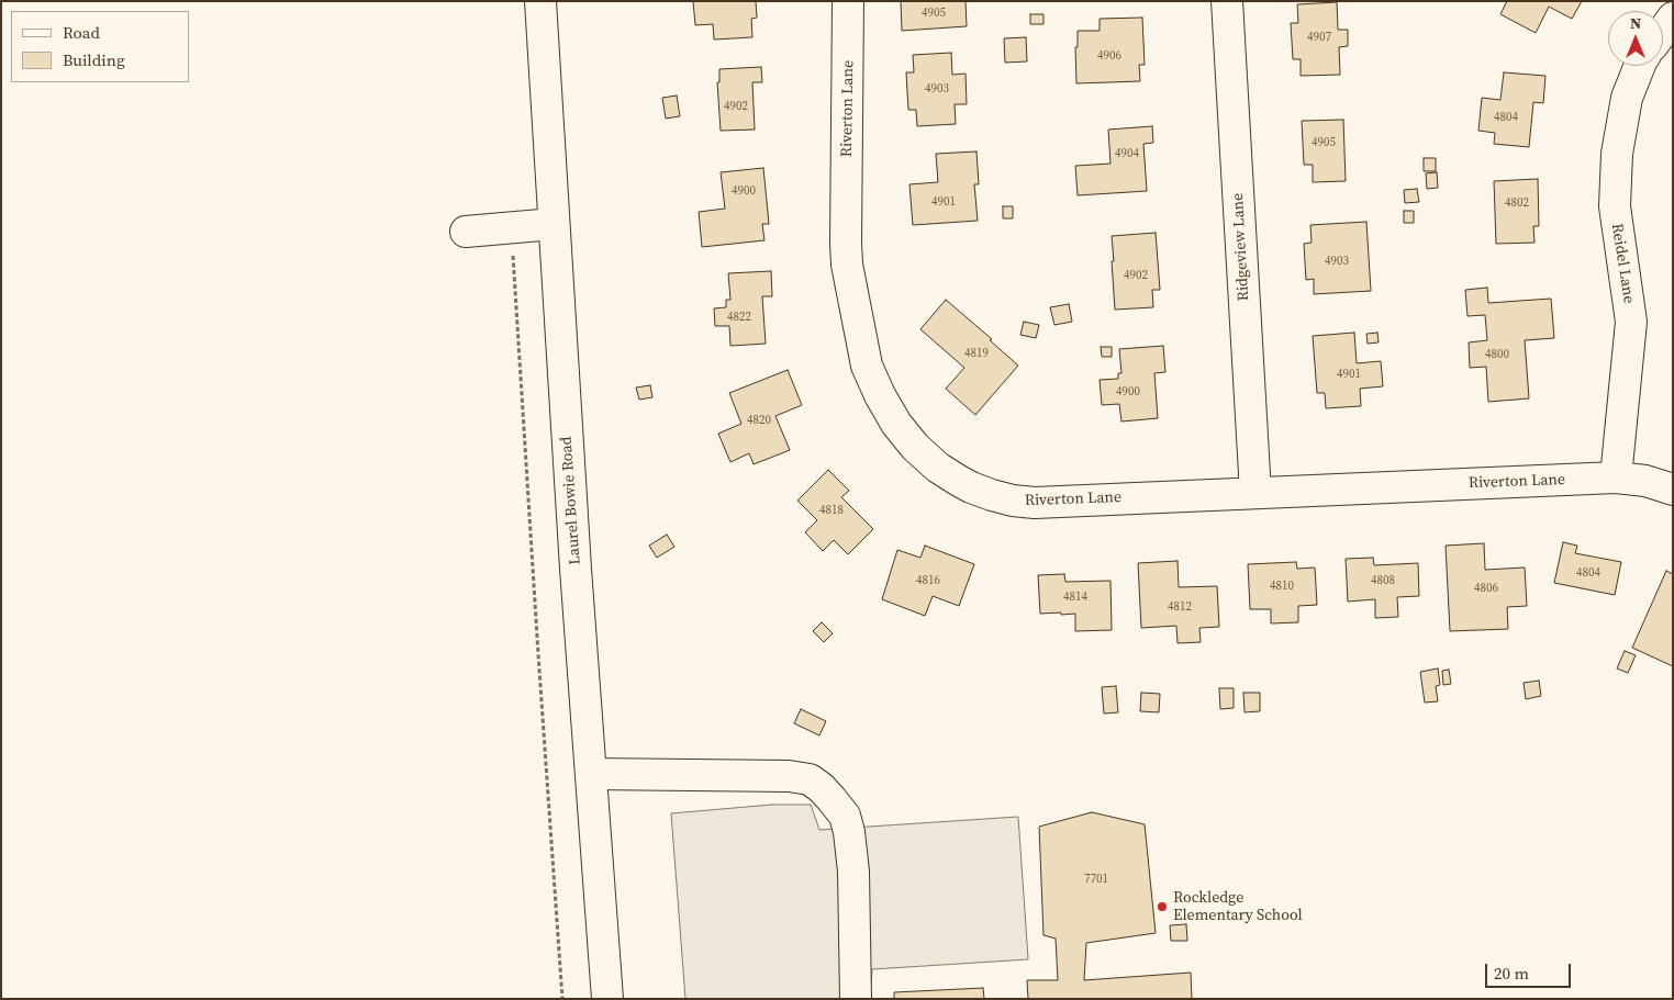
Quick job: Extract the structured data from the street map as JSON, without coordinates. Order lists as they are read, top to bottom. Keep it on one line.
{"streets":{"street":["Riverton Lane","Ridgeview Lane","Reidel Lane","Laurel Bowie Road"]},"crossings":[["Riverton Lane","Ridgeview Lane"],["Riverton Lane","Reidel Lane"]],"places":["Rockledge Elementary School"],"house_numbers":["4905","4907","4906","4903","4902","4804","4905","4904","4900","4901","4802","4903","4902","4822","4819","4800","4901","4900","4820","4818","4804","4816","4808","4810","4806","4814","4812","7701"],"legend":["Road","Building"],"scale_bar":"20 m","north":"top"}
